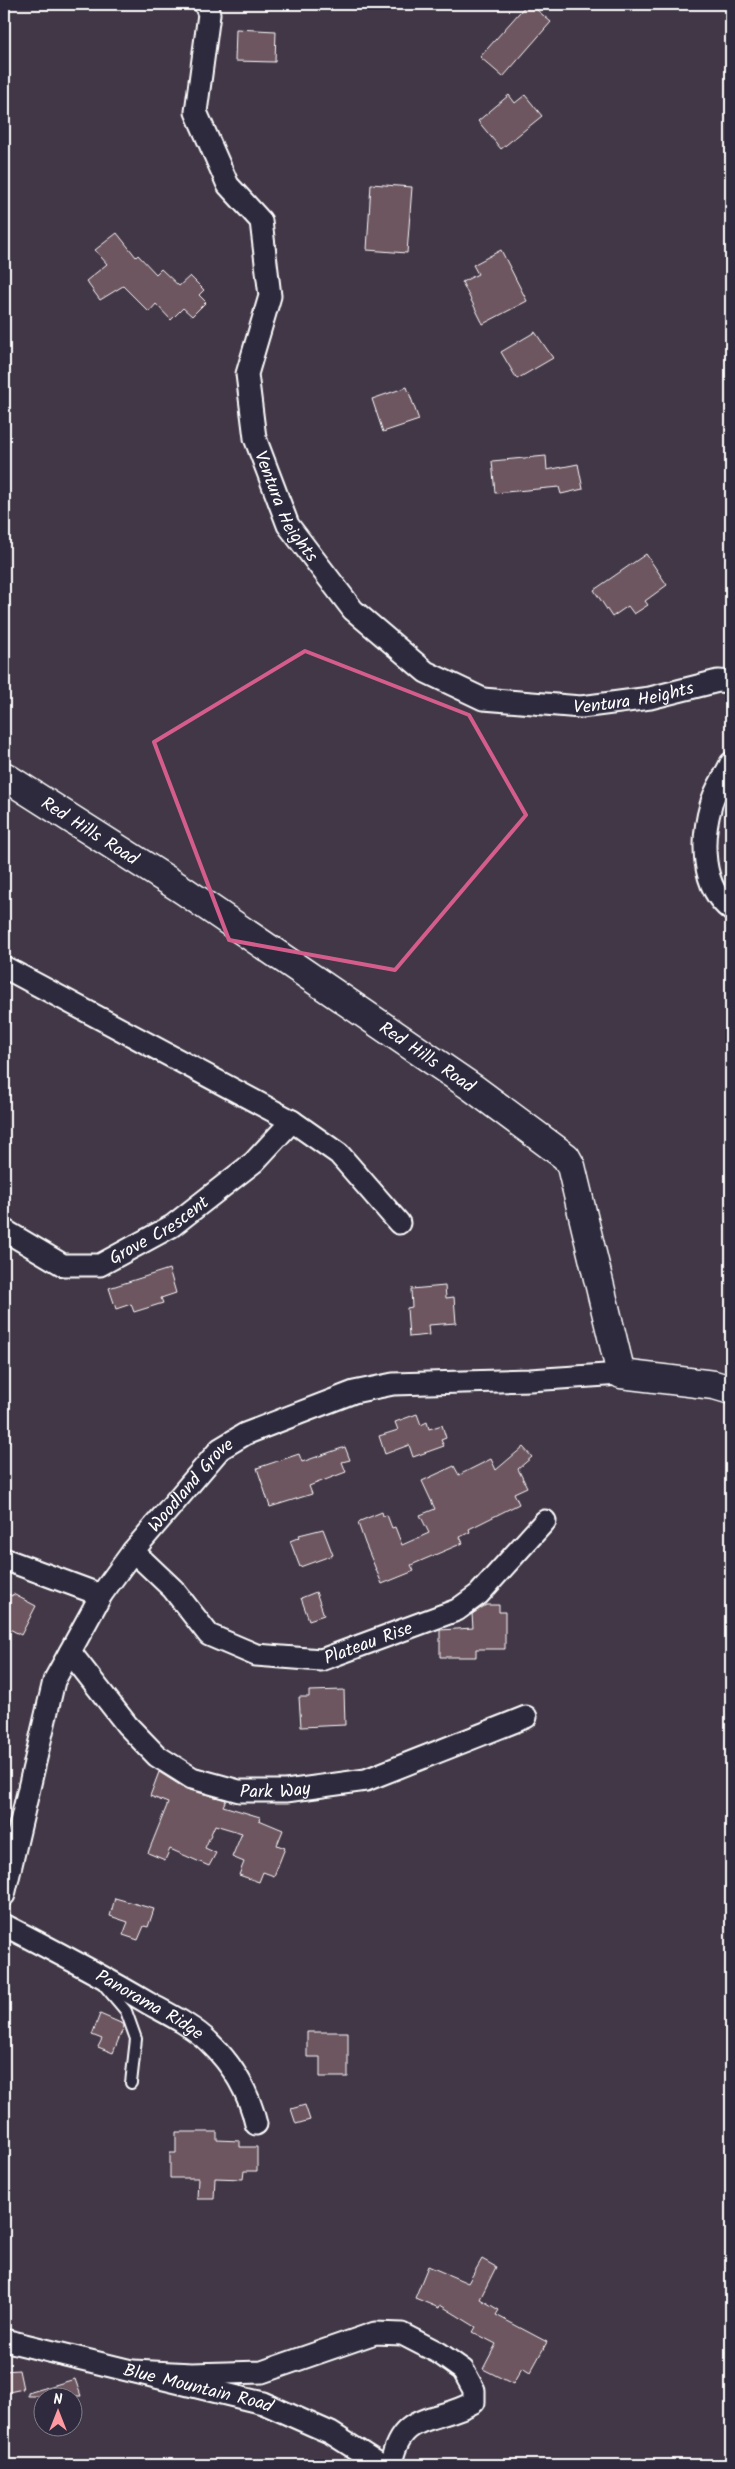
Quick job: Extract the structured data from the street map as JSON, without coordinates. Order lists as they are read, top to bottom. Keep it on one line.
{"streets":{"main road":["Red Hills Road"],"street":["Ventura Heights","Grove Crescent","Woodland Grove","Plateau Rise","Park Way","Panorama Ridge","Blue Mountain Road"]},"crossings":[["Red Hills Road","Woodland Grove"],["Woodland Grove","Plateau Rise"],["Woodland Grove","Park Way"]],"north":"top"}
